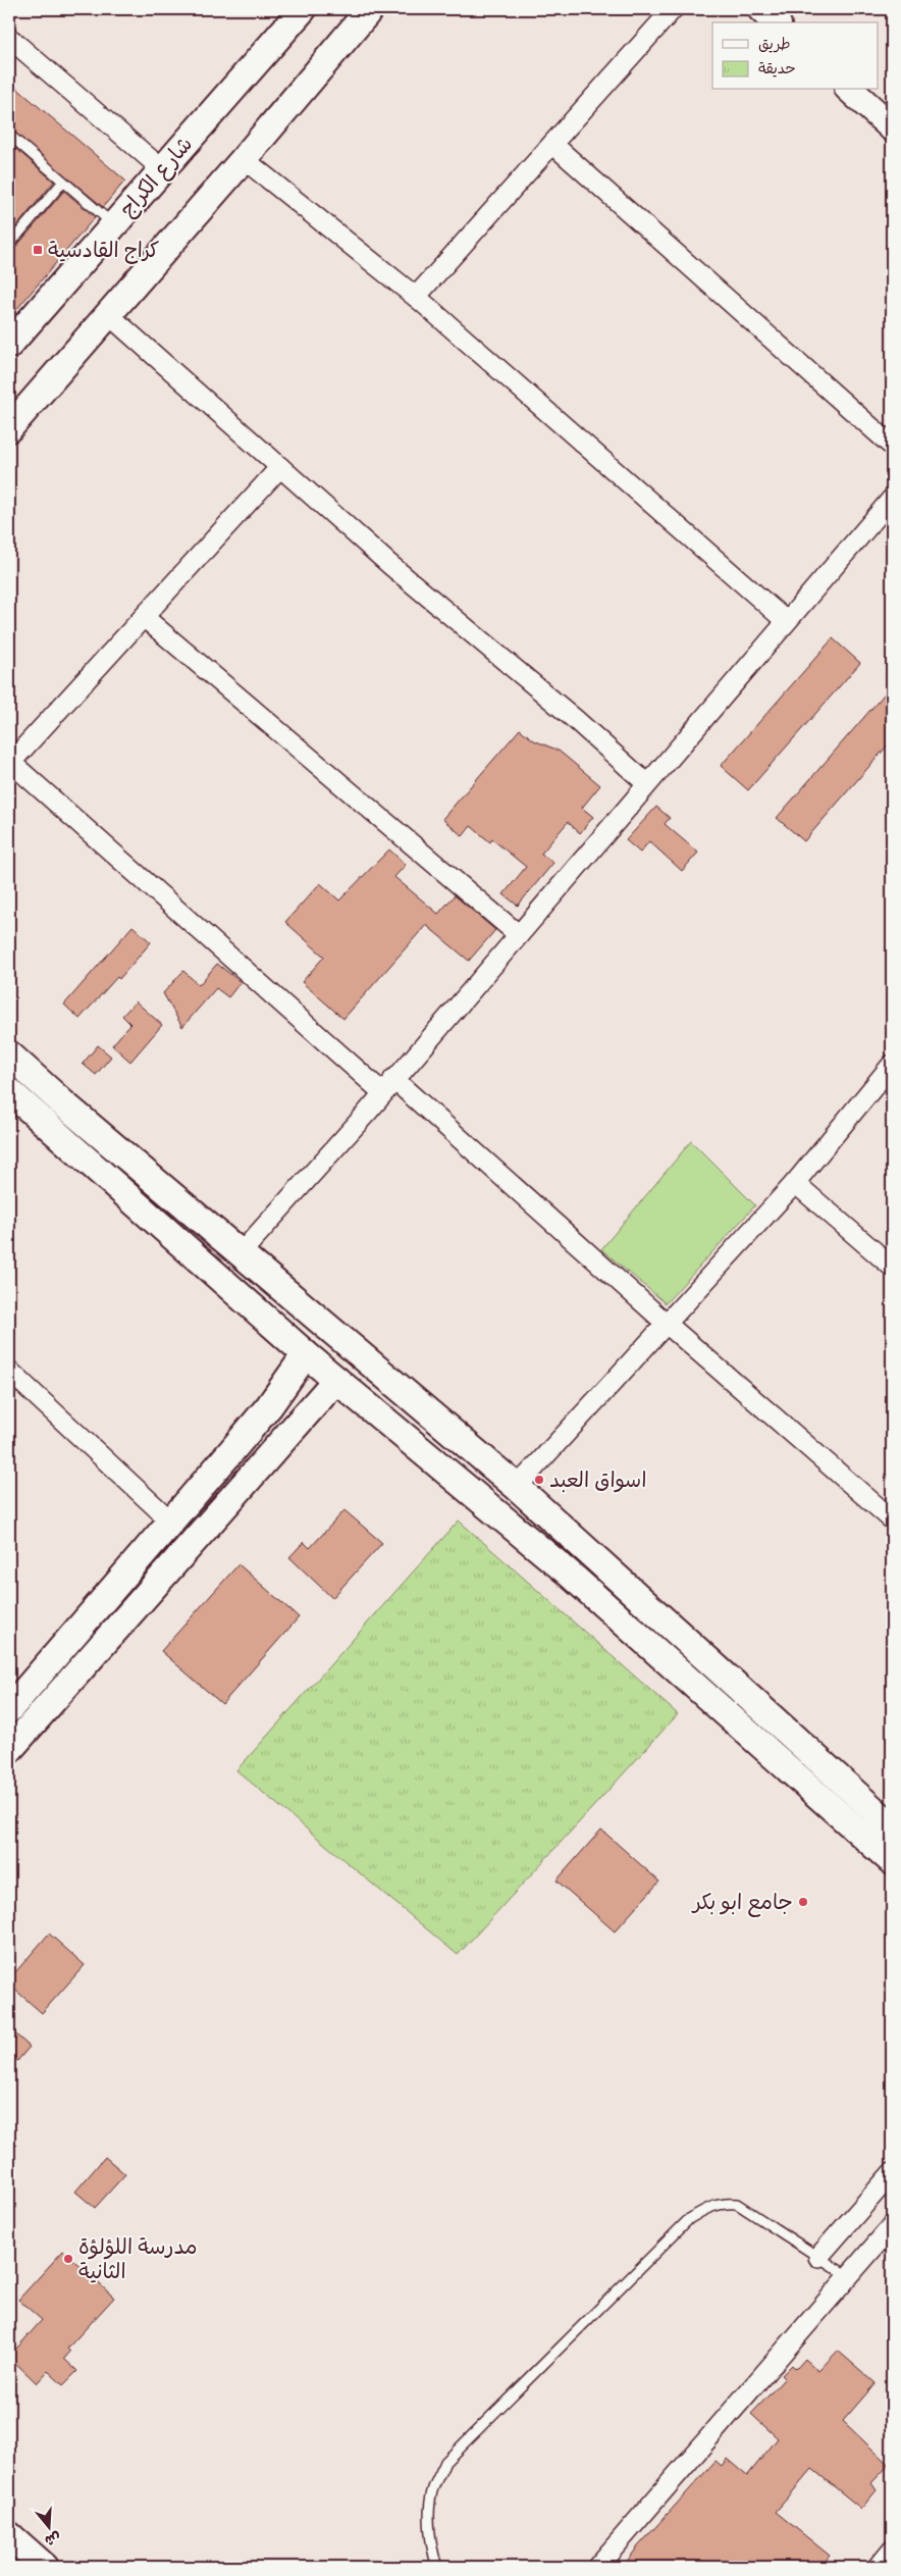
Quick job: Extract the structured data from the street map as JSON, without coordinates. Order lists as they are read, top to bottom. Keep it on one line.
{"streets":{"street":["شارع الكراج"]},"places":{"transit":["كراج القادسية"],"other":["اسواق العبد","جامع ابو بكر","مدرسة اللؤلؤة الثانية"]},"legend":["طريق","حديقة"],"north":"bottom"}
